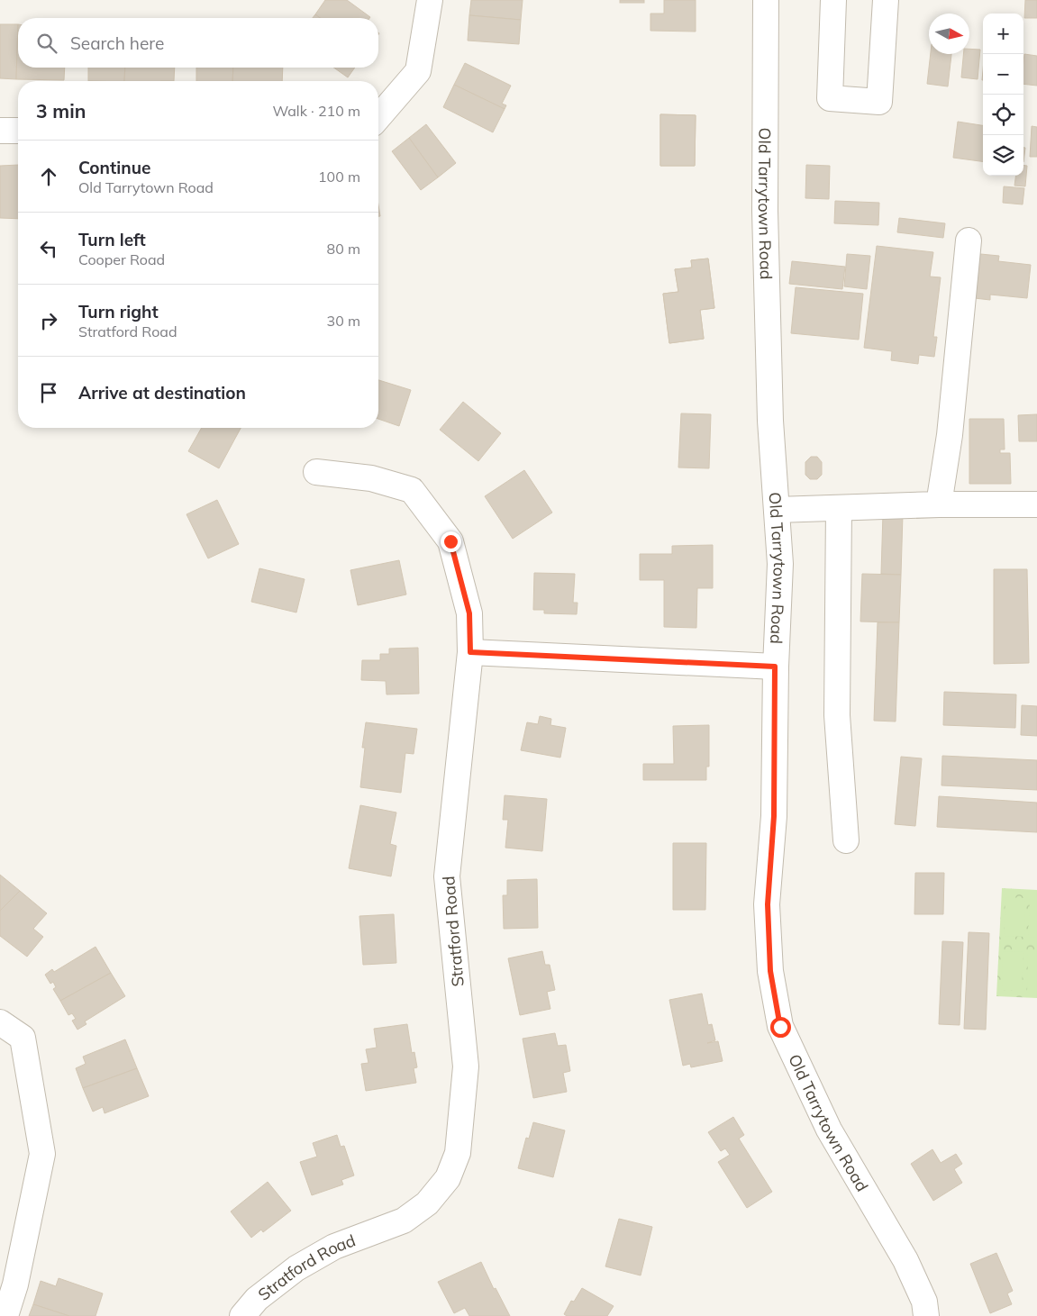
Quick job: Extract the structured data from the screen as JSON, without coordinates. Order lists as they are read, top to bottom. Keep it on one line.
{"streets":{"street":["Old Tarrytown Road","Stratford Road"]},"north":"right","page":{"map_buttons":["+","−"],"search":"Search here","heading":["3 min","Walk · 210 m"],"list":[["Continue","Old Tarrytown Road","100 m"],["Turn left","Cooper Road","80 m"],["Turn right","Stratford Road","30 m"],"Arrive at destination"]}}
